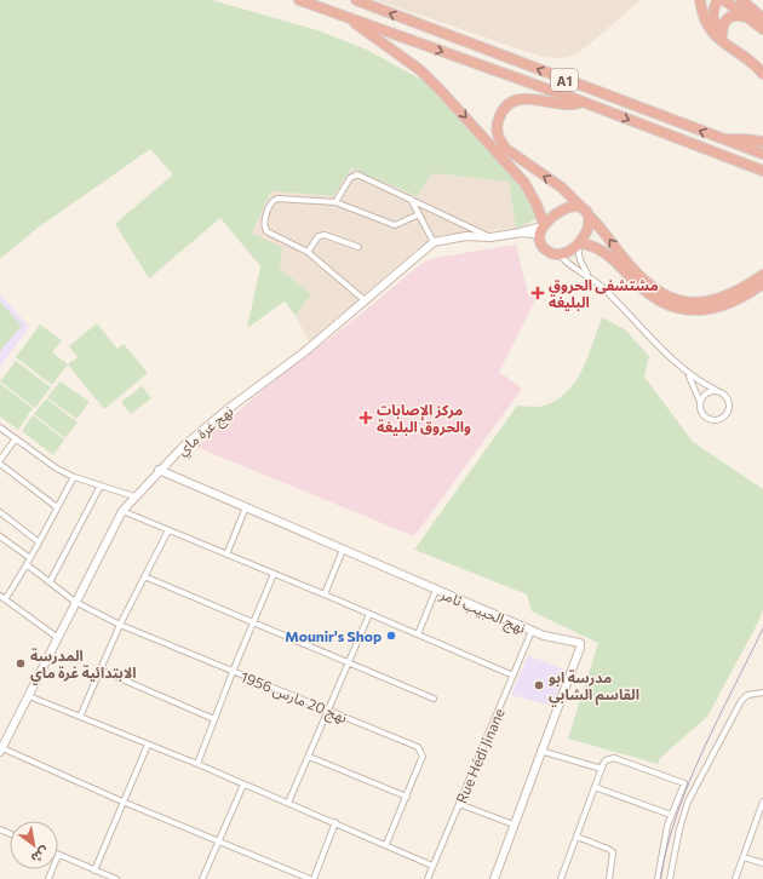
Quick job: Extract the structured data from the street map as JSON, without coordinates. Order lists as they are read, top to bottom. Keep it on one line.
{"streets":{"highway":["A1"],"street":["نهج غرة ماي","نهج الحبيب ثامر","نهج 20 مارس 1956","Rue Hédi Jinane"]},"crossings":[["نهج غرة ماي","نهج الحبيب ثامر"],["نهج غرة ماي","نهج 20 مارس 1956"],["نهج الحبيب ثامر","Rue Hédi Jinane"]],"places":{"health":["مشتشفى الحروق البليغة","مركز الإصابات والحروق البليغة"],"other":["Mounir's Shop","المدرسة الابتدائية غرة ماي","مدرسة ابو القاسم الشابي"]},"north":"bottom right"}
